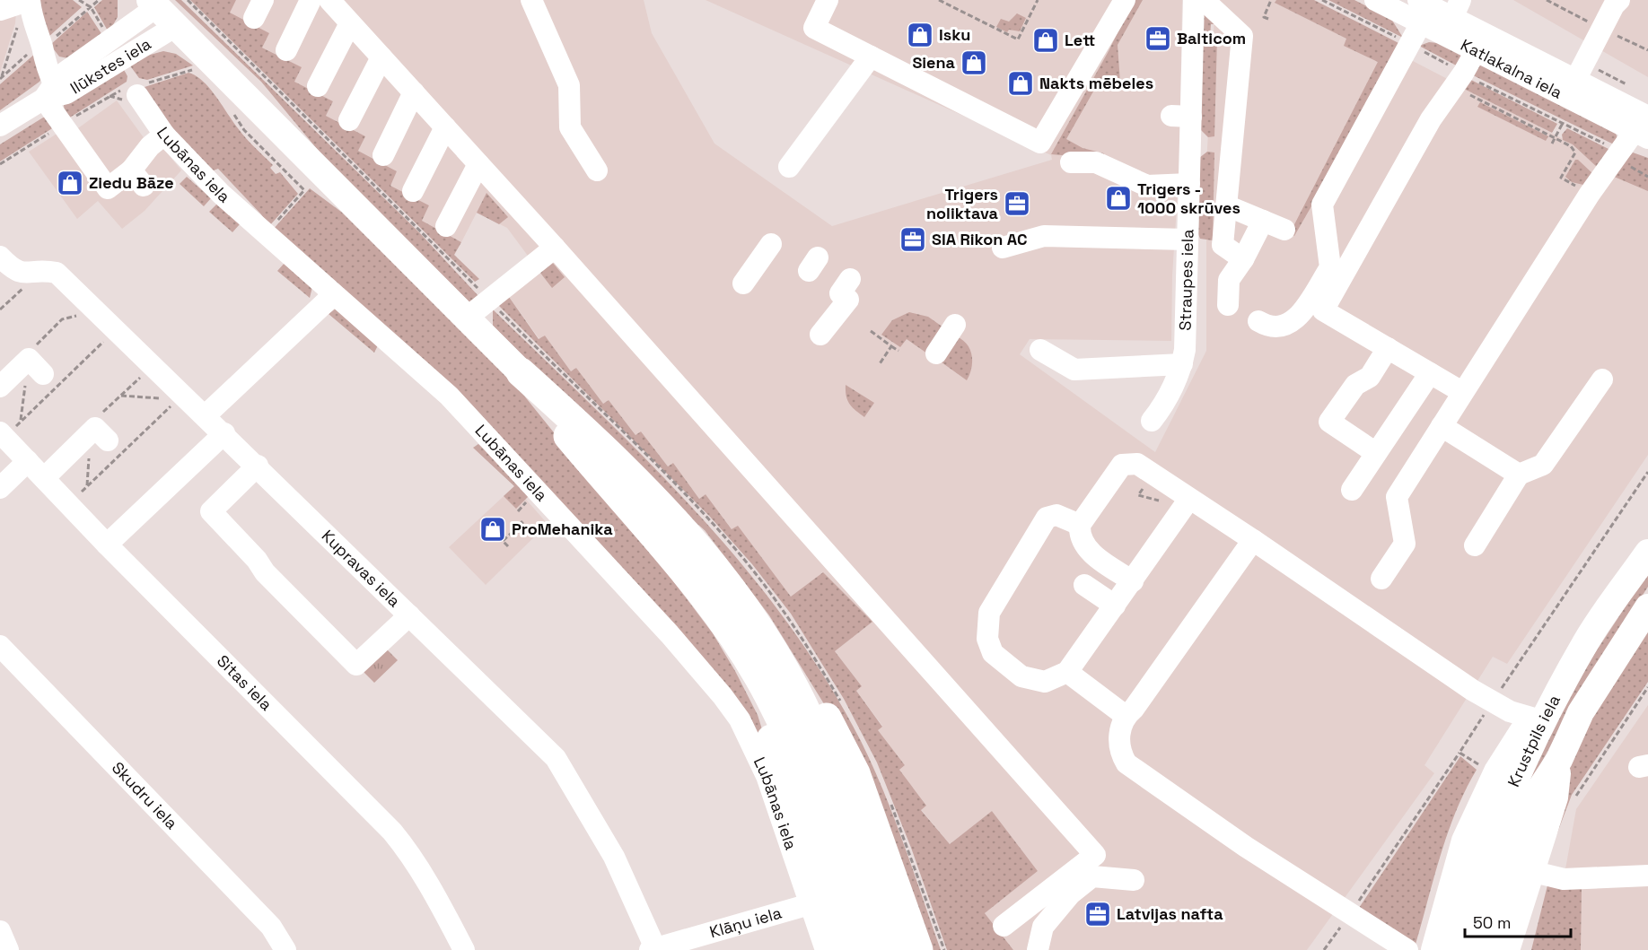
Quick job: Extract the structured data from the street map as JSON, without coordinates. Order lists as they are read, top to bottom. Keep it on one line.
{"streets":{"main road":["Krustpils iela"],"street":["Ilūkstes iela","Katlakalna iela","Lubānas iela","Straupes iela","Kupravas iela","Sitas iela","Skudru iela","Klāņu iela"]},"crossings":[["Lubānas iela","Klāņu iela"],["Kupravas iela","Klāņu iela"]],"places":{"shop":["Isku","Lett","Siena","Nakts mēbeles","Ziedu Bāze","Trigers - 1000 skrūves","ProMehanika"],"office":["Balticom","Trigers noliktava","SIA Rikon AC","Latvijas nafta"]},"scale_bar":"50 m"}
